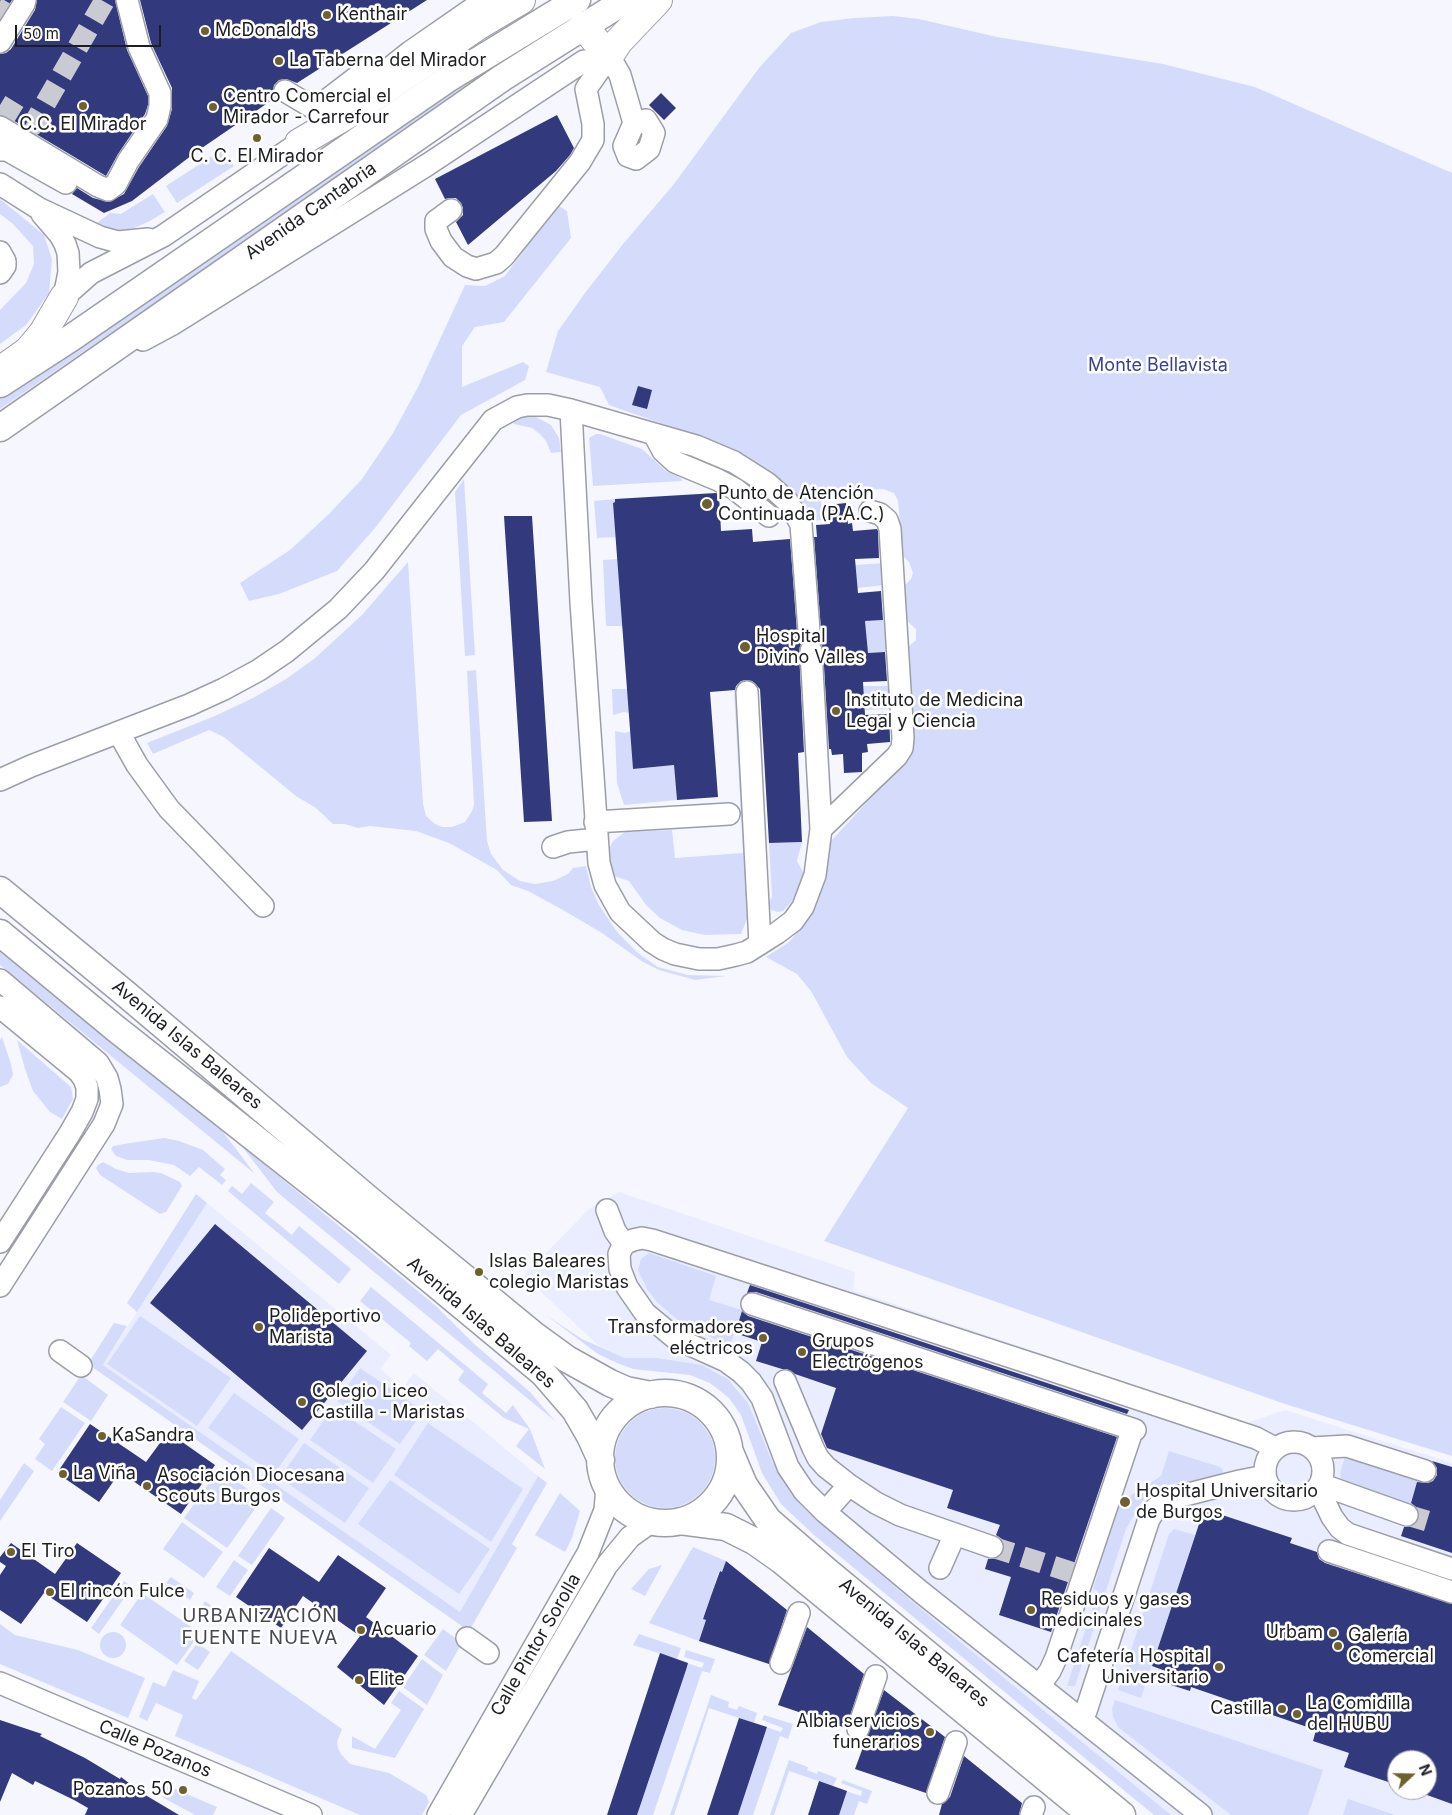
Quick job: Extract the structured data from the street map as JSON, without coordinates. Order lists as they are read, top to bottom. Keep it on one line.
{"streets":{"main road":["Avenida Cantabria","Avenida Islas Baleares"],"street":["Calle Pintor Sorolla","Calle Pozanos"]},"crossings":[["Avenida Islas Baleares","Calle Pintor Sorolla"]],"districts":["URBANIZACIÓN FUENTE NUEVA"],"parks":["Monte Bellavista"],"places":["Kenthair","McDonald's","La Taberna del Mirador","C.C. El Mirador","Centro Comercial el Mirador - Carrefour","C. C. El Mirador","Punto de Atención Continuada (P.A.C.)","Hospital Divino Valles","Instituto de Medicina Legal y Ciencia","Islas Baleares colegio Maristas","Polideportivo Marista","Transformadores eléctricos","Grupos Electrógenos","Colegio Liceo Castilla - Maristas","KaSandra","La Viña","Asociación Diocesana Scouts Burgos","Hospital Universitario de Burgos","El Tiro","El rincón Fulce","Residuos y gases medicinales","Acuario","Urbam","Galería Comercial","Cafetería Hospital Universitario","Elite","Castilla","La Comidilla del HUBU","Albia servicios funerarios","Pozanos 50"],"scale_bar":"50 m","north":"right"}
